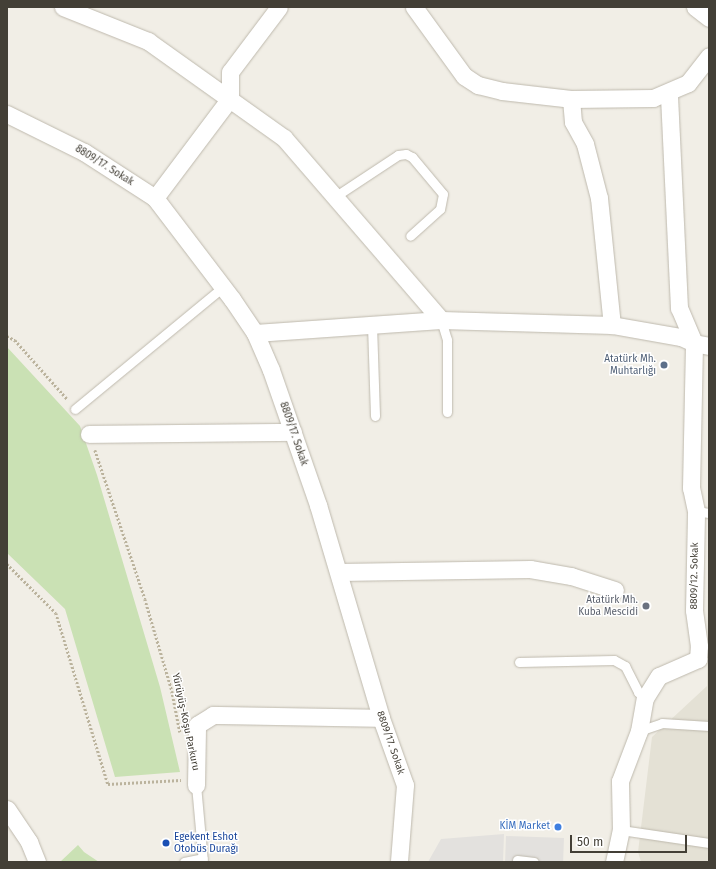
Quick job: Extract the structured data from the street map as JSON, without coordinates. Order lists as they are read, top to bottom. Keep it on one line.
{"streets":{"street":["8809/17. Sokak","8809/12. Sokak"],"path":["Yürüyüş-Koşu Parkuru"]},"places":["Atatürk Mh. Muhtarlığı","Atatürk Mh. Kuba Mescidi","KİM Market","Egekent Eshot Otobüs Durağı"],"scale_bar":"50 m"}
